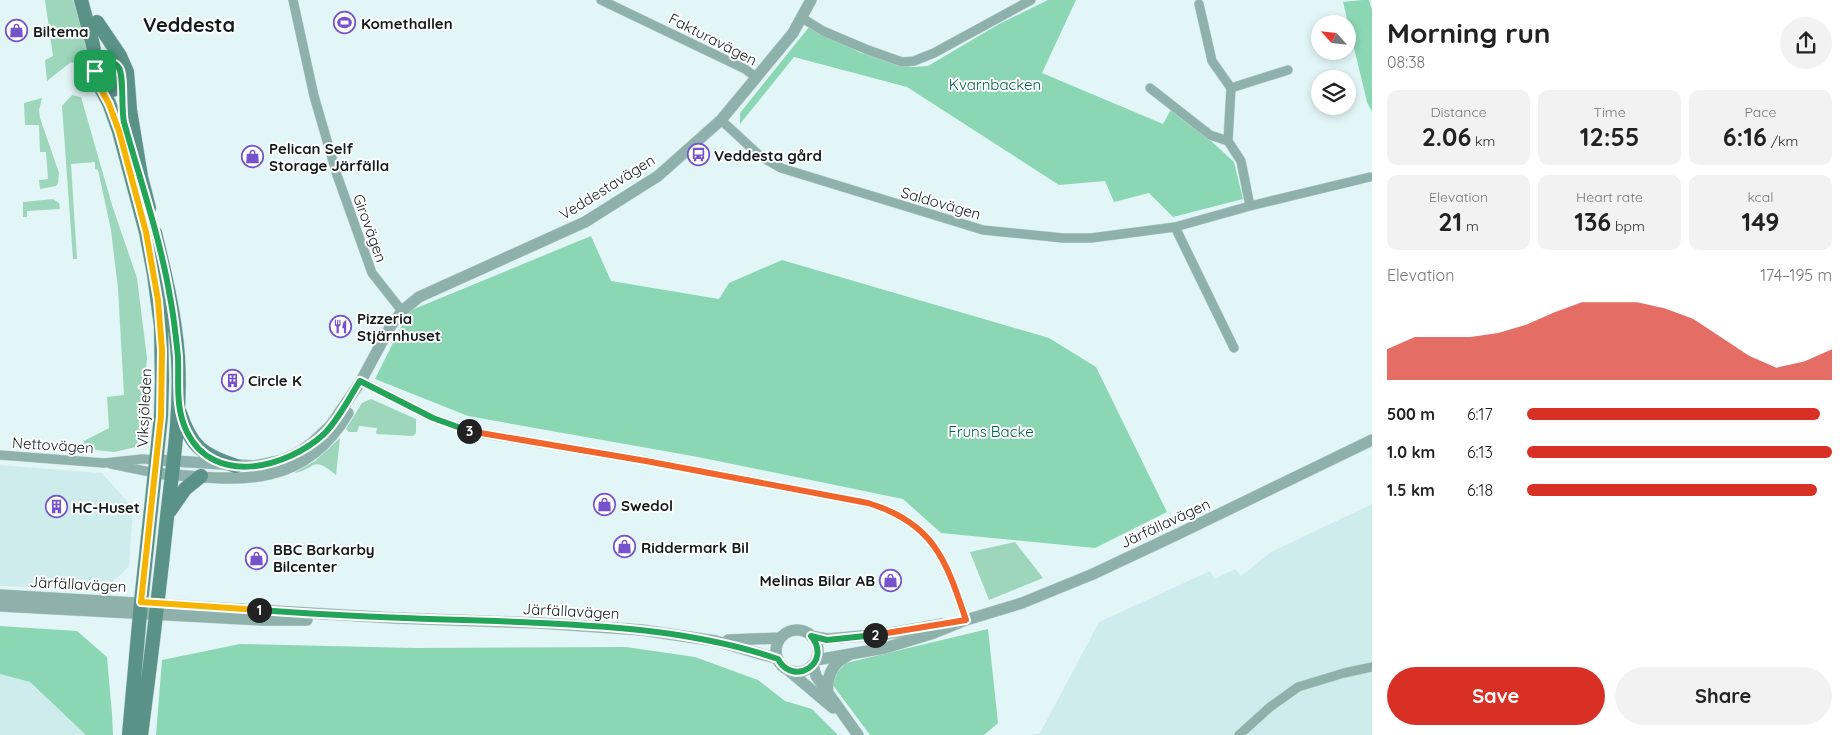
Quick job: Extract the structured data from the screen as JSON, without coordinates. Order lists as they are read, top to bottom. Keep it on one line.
{"streets":{"main road":["Viksjöleden"],"street":["Fakturavägen","Veddestavägen","Saldovägen","Girovägen","Nettovägen","Järfällavägen"]},"crossings":[["Fakturavägen","Veddestavägen"],["Veddestavägen","Saldovägen"],["Veddestavägen","Girovägen"],["Veddestavägen","Viksjöleden"],["Veddestavägen","Nettovägen"],["Viksjöleden","Nettovägen"],["Viksjöleden","Järfällavägen"]],"districts":["Veddesta"],"parks":["Kvarnbacken","Fruns Backe"],"places":{"sports":["Komethallen"],"shop":["Biltema","Pelican Self Storage Järfälla","Swedol","Riddermark Bil","BBC Barkarby Bilcenter","Melinas Bilar AB"],"bus stop":["Veddesta gård"],"restaurant":["Pizzeria Stjärnhuset"],"building":["Circle K","HC-Huset"]},"north":"top left","page":{"heading":["Morning run","08:38"],"stats":[["Distance","2.06 km"],["Time","12:55"],["Pace","6:16 /km"],["Elevation","21 m"],["Heart rate","136 bpm"],["kcal","149"]],"chart":["Elevation","174–195 m"],"list":[{"name":"500 m","note":"6:17"},{"name":"1.0 km","note":"6:13"},{"name":"1.5 km","note":"6:18"}],"pins":["3","1","2"],"buttons":["Save","Share"]}}
